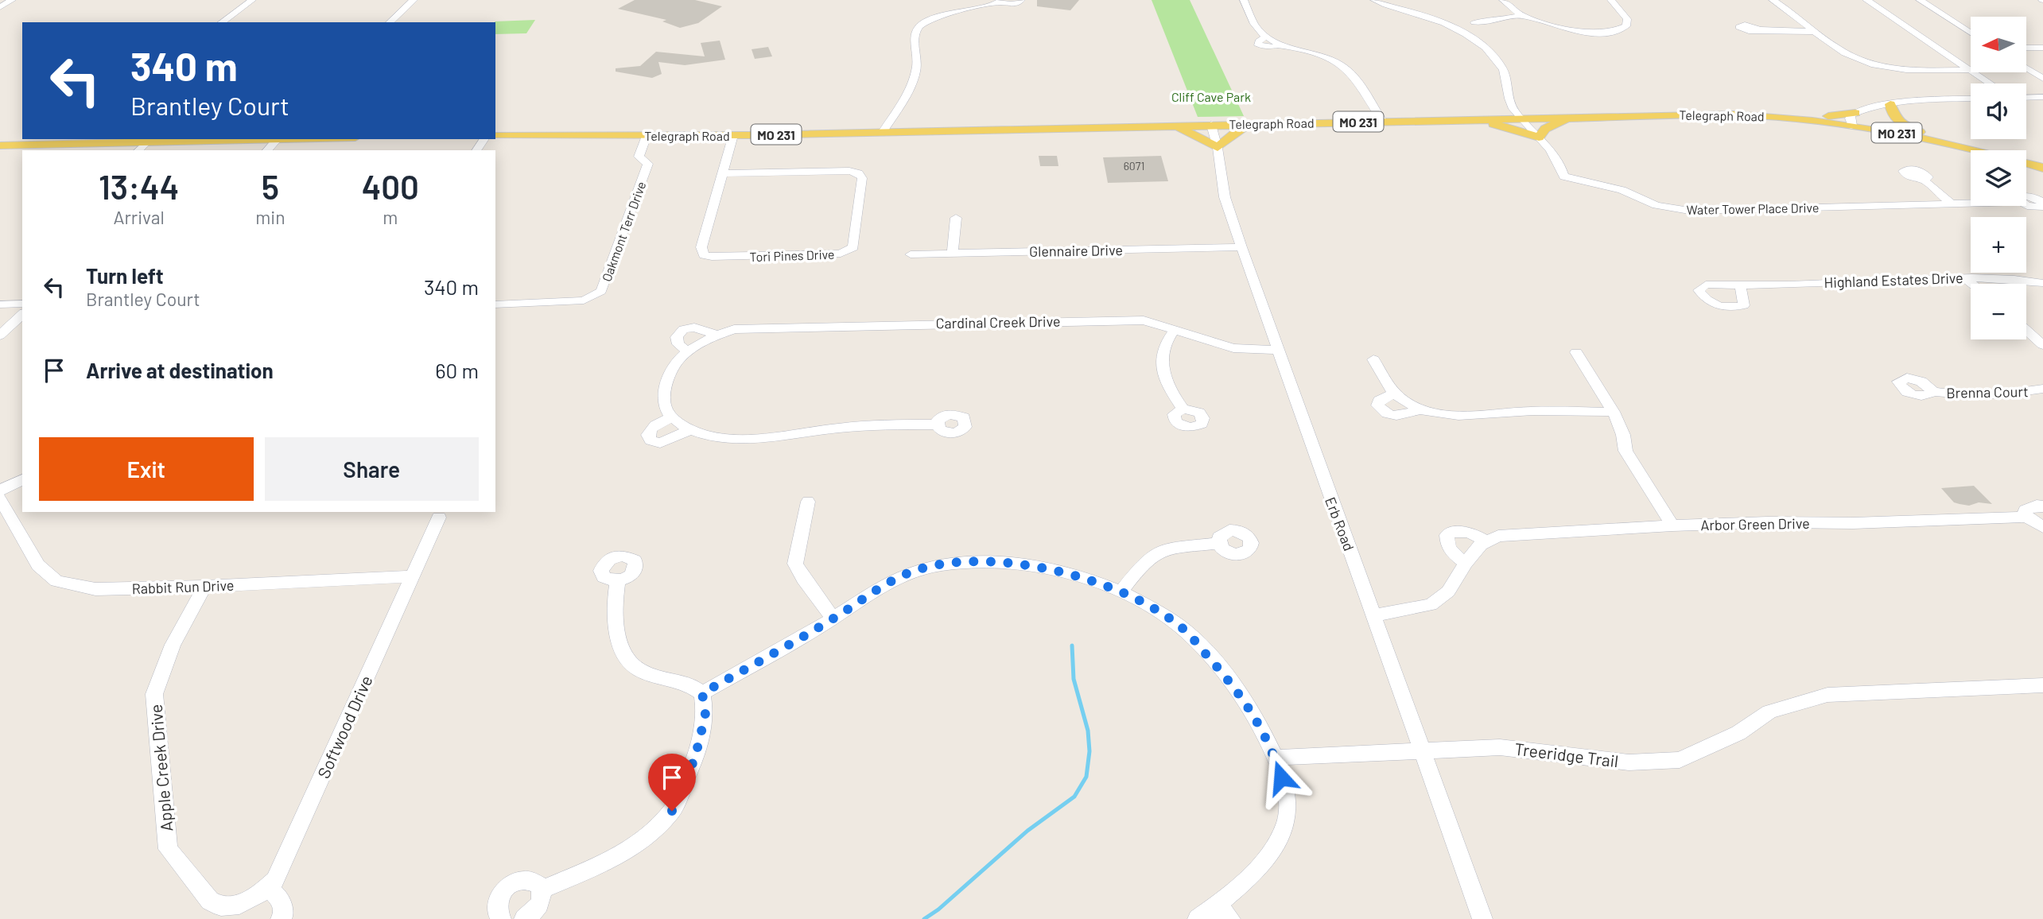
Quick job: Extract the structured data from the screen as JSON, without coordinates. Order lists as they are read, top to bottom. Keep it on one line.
{"streets":{"main road":["Telegraph Road","MO 231"],"street":["Water Tower Place Drive","Oakmont Terr Drive","Glennaire Drive","Tori Pines Drive","Highland Estates Drive","Cardinal Creek Drive","Brenna Court","Erb Road","Arbor Green Drive","Rabbit Run Drive","Softwood Drive","Treeridge Trail","Apple Creek Drive"]},"crossings":[["Telegraph Road","Water Tower Place Drive"],["Telegraph Road","Oakmont Terr Drive"],["Telegraph Road","Tori Pines Drive"],["Telegraph Road","Erb Road"],["Glennaire Drive","Erb Road"],["Cardinal Creek Drive","Erb Road"],["Erb Road","Treeridge Trail"],["Rabbit Run Drive","Softwood Drive"],["Rabbit Run Drive","Apple Creek Drive"],["Softwood Drive","Apple Creek Drive"]],"parks":["Cliff Cave Park"],"house_numbers":["6071"],"north":"left","page":{"map_buttons":["+","−"],"turn":["340 m","Brantley Court"],"eta":["13:44","Arrival","5","min","400","m"],"list":[{"name":"Turn left","note":"Brantley Court","value":"340 m"},{"name":"Arrive at destination","value":"60 m"}],"buttons":["Exit","Share"]}}
